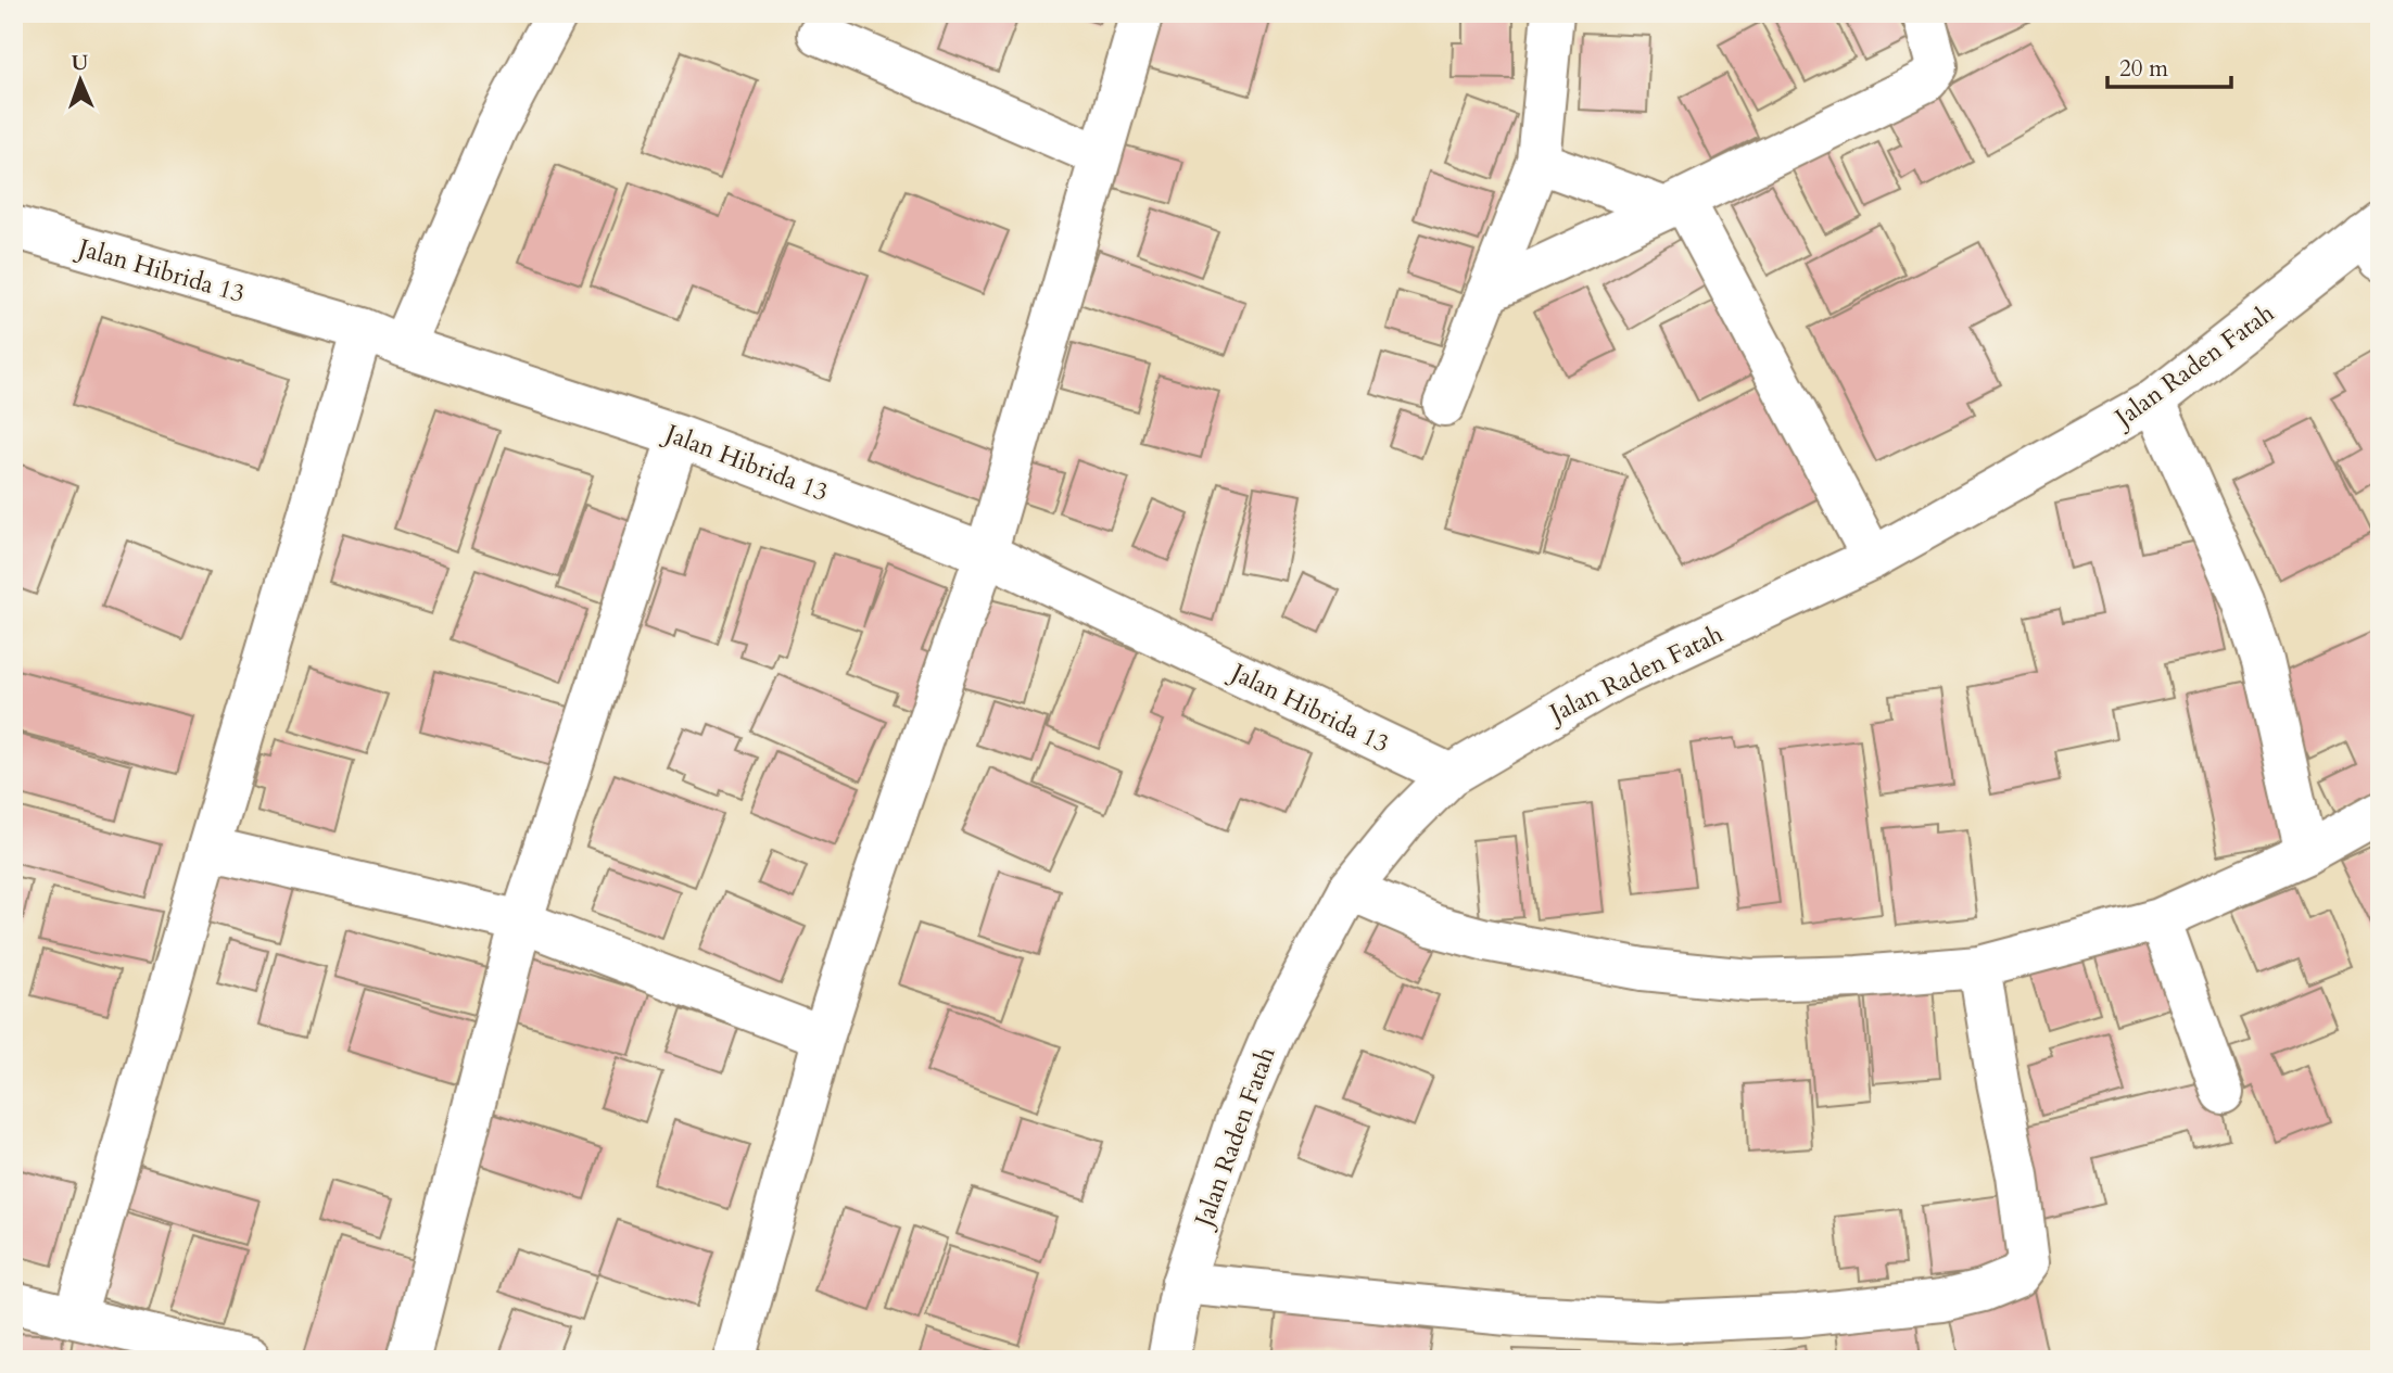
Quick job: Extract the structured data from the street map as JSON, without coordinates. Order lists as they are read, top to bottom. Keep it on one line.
{"streets":{"main road":["Jalan Hibrida 13","Jalan Raden Fatah"]},"crossings":[["Jalan Hibrida 13","Jalan Raden Fatah"]],"scale_bar":"20 m","north":"top"}
